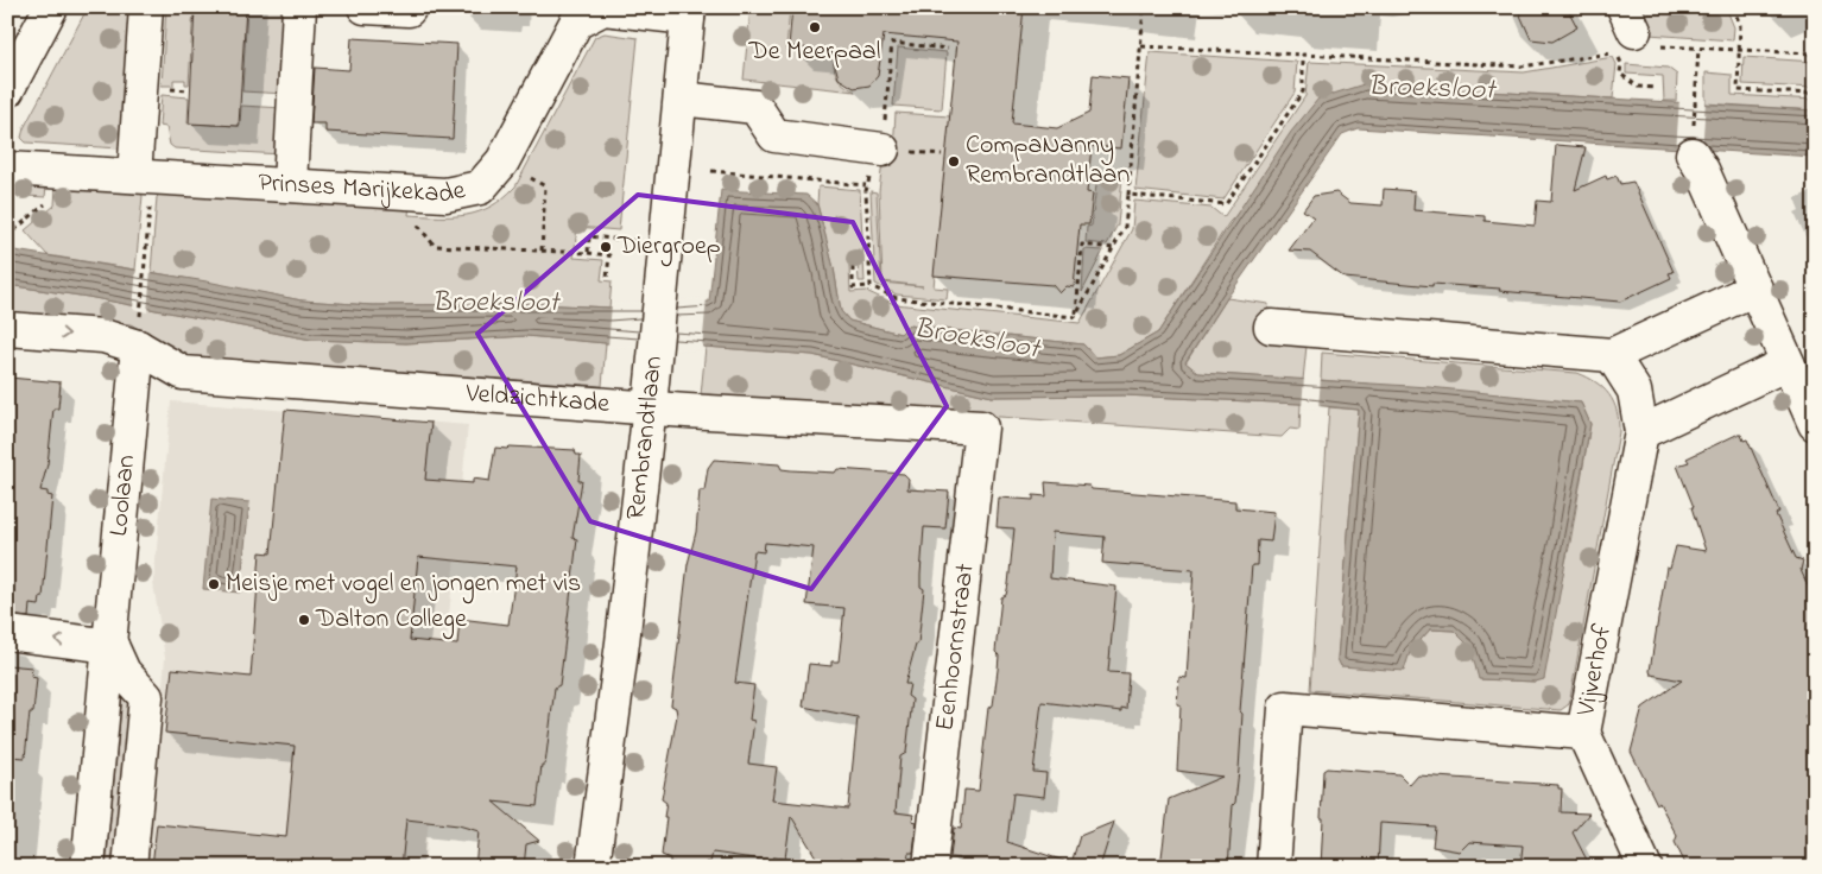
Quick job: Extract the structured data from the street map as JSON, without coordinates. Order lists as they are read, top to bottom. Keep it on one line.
{"streets":{"street":["Prinses Marijkekade","Veldzichtkade","Rembrandtlaan","Loolaan","Eenhoornstraat","Vijverhof"]},"crossings":[["Prinses Marijkekade","Rembrandtlaan"],["Veldzichtkade","Rembrandtlaan"],["Veldzichtkade","Loolaan"],["Veldzichtkade","Eenhoornstraat"]],"water":["Broeksloot"],"places":["De Meerpaal","CompaNanny Rembrandtlaan","Diergroep","Meisje met vogel en jongen met vis","Dalton College"]}
